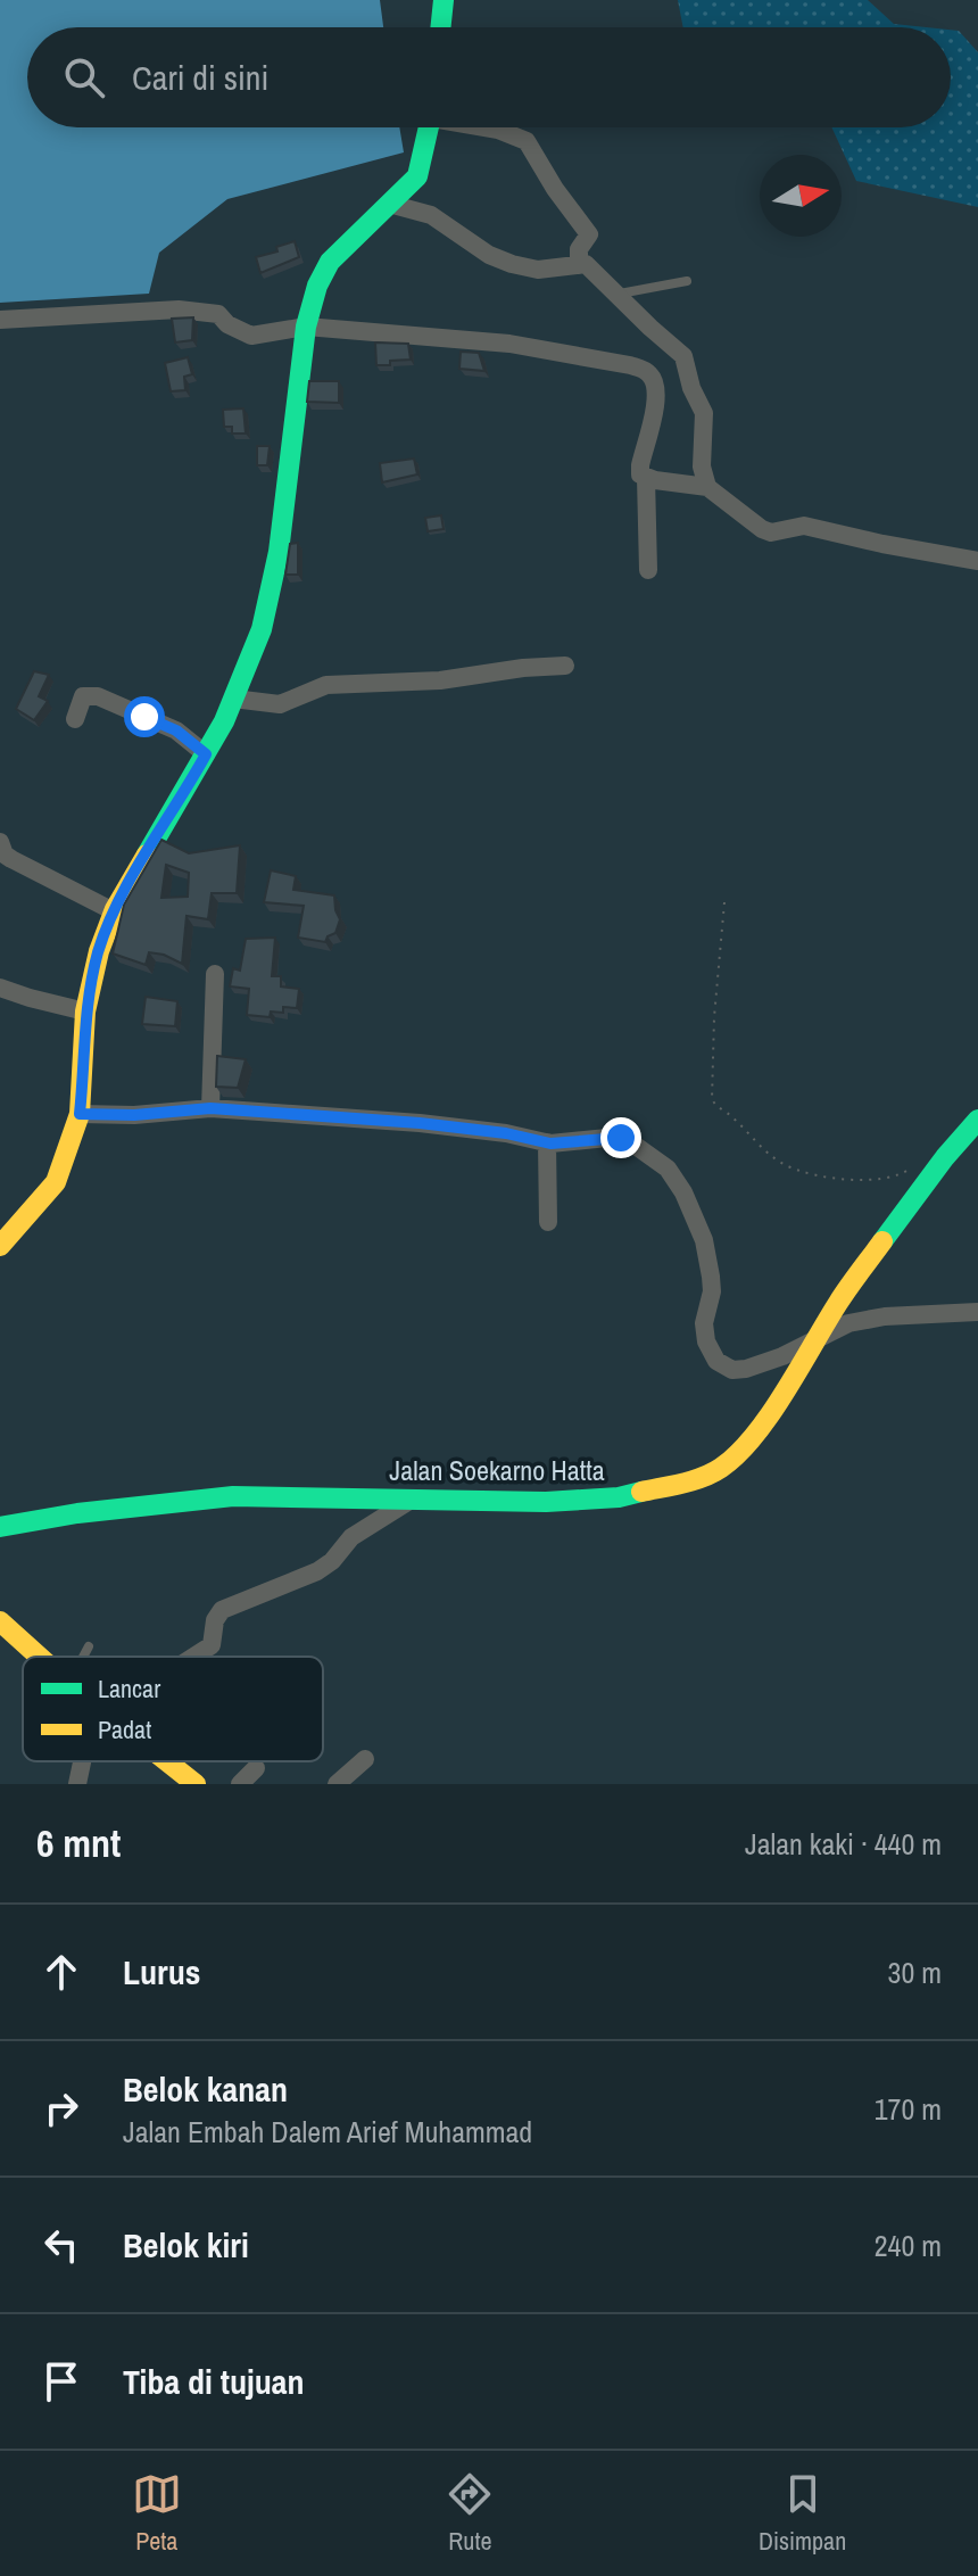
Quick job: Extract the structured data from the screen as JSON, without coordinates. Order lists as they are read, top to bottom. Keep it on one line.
{"streets":{"street":["Jalan Soekarno Hatta"]},"legend":["Lancar","Padat"],"north":"right","page":{"search":"Cari di sini","heading":["6 mnt","Jalan kaki · 440 m"],"list":[["Lurus","30 m"],["Belok kanan","Jalan Embah Dalem Arief Muhammad","170 m"],["Belok kiri","240 m"],"Tiba di tujuan"],"nav":["Peta","Rute","Disimpan"]}}
